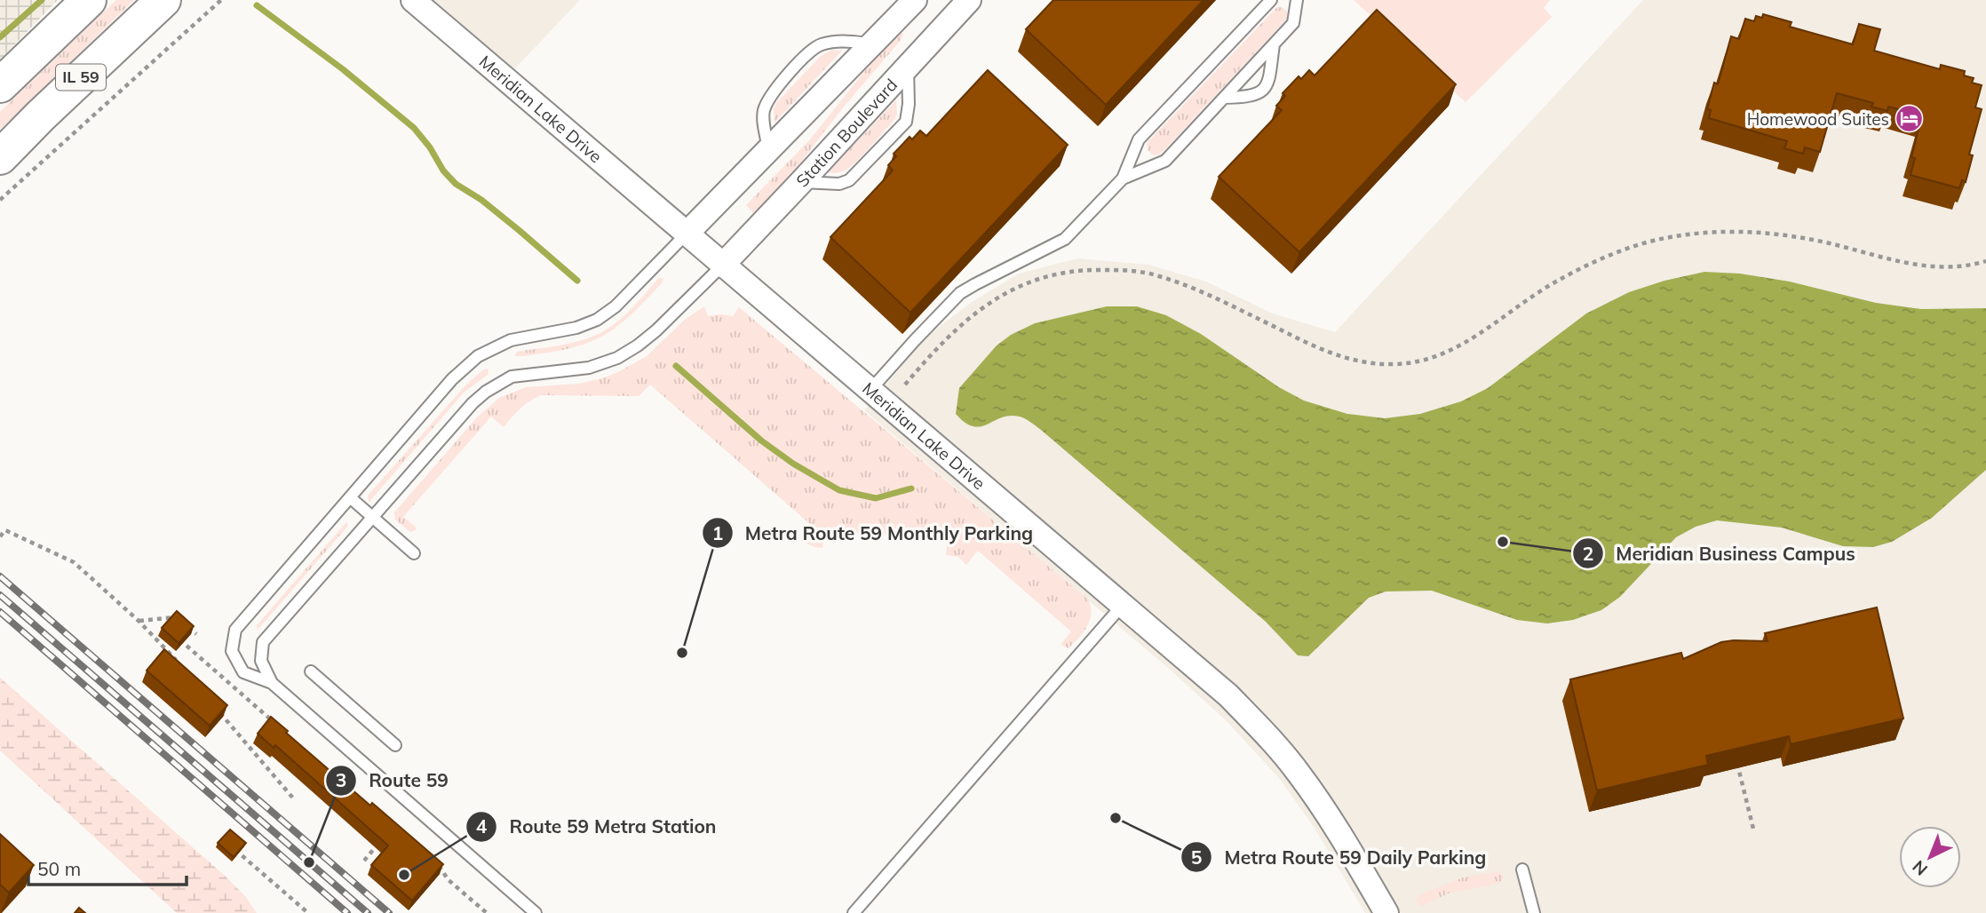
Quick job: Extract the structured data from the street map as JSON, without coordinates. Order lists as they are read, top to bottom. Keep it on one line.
{"streets":{"main road":["IL 59"],"street":["Meridian Lake Drive","Station Boulevard"]},"crossings":[["Meridian Lake Drive","Station Boulevard"]],"places":{"hotel":["Homewood Suites"],"other":["Meridian Business Campus","Metra Route 59 Monthly Parking","Metra Route 59 Daily Parking","Route 59","Route 59 Metra Station"]},"scale_bar":"50 m","north":"bottom left"}
